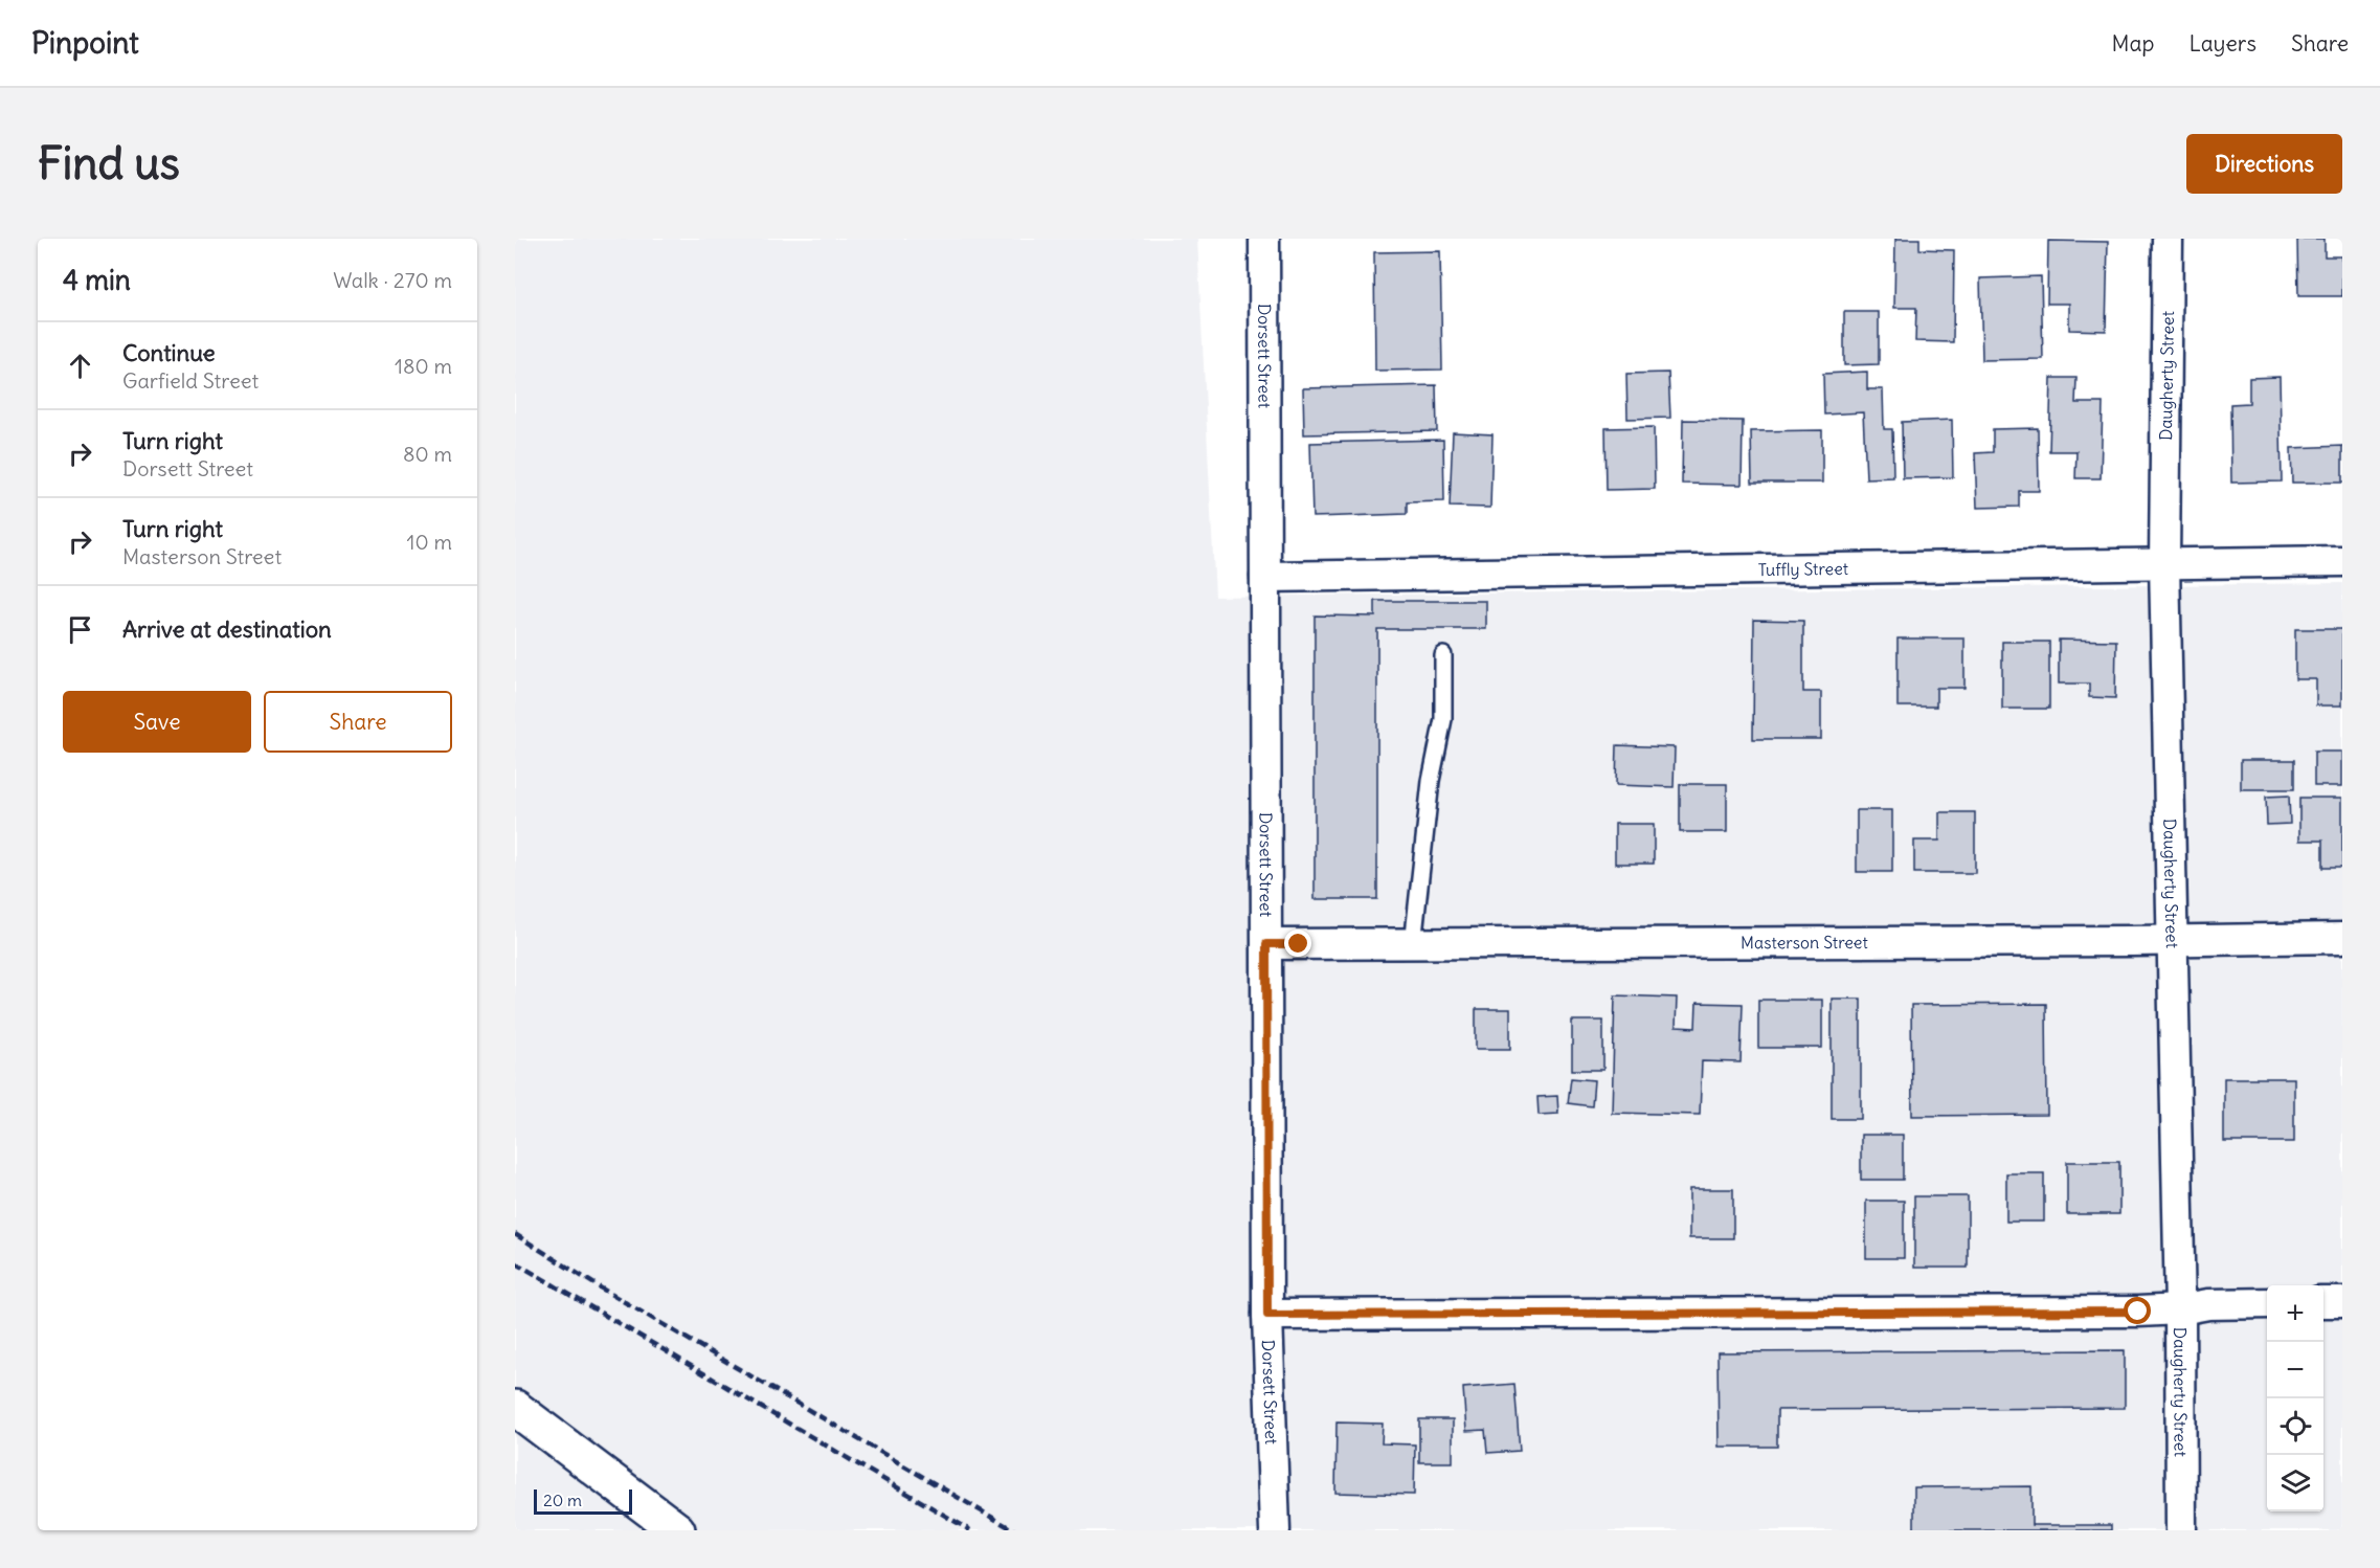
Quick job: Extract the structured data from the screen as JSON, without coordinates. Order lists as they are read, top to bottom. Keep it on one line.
{"streets":{"street":["Dorsett Street","Daugherty Street","Tuffly Street","Masterson Street"]},"crossings":[["Dorsett Street","Tuffly Street"],["Dorsett Street","Masterson Street"],["Daugherty Street","Tuffly Street"],["Daugherty Street","Masterson Street"]],"scale_bar":"20 m","page":{"header":"Pinpoint","nav":["Map","Layers","Share"],"buttons":["Directions",["Save","Share"]],"title":"Find us","heading":["4 min","Walk · 270 m"],"list":[["Continue","Garfield Street","180 m"],["Turn right","Dorsett Street","80 m"],["Turn right","Masterson Street","10 m"],"Arrive at destination"],"map_buttons":["+","−"],"scale":"20 m"}}
